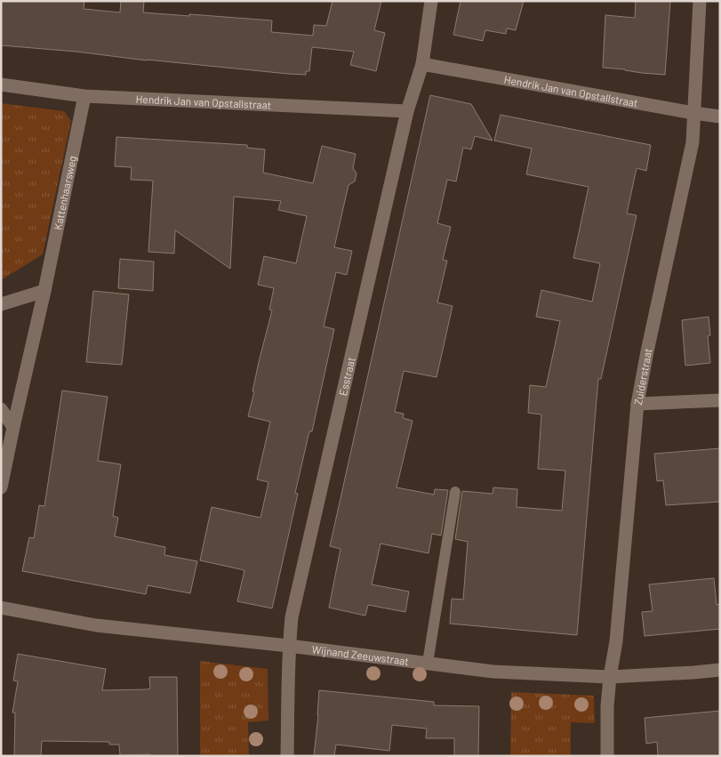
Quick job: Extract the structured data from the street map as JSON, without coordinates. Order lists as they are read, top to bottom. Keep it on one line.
{"streets":{"street":["Hendrik Jan van Opstallstraat","Kattenhaarsweg","Esstraat","Zuiderstraat","Wijnand Zeeuwstraat"]},"crossings":[["Hendrik Jan van Opstallstraat","Kattenhaarsweg"],["Hendrik Jan van Opstallstraat","Esstraat"],["Hendrik Jan van Opstallstraat","Zuiderstraat"],["Esstraat","Wijnand Zeeuwstraat"],["Zuiderstraat","Wijnand Zeeuwstraat"]]}
